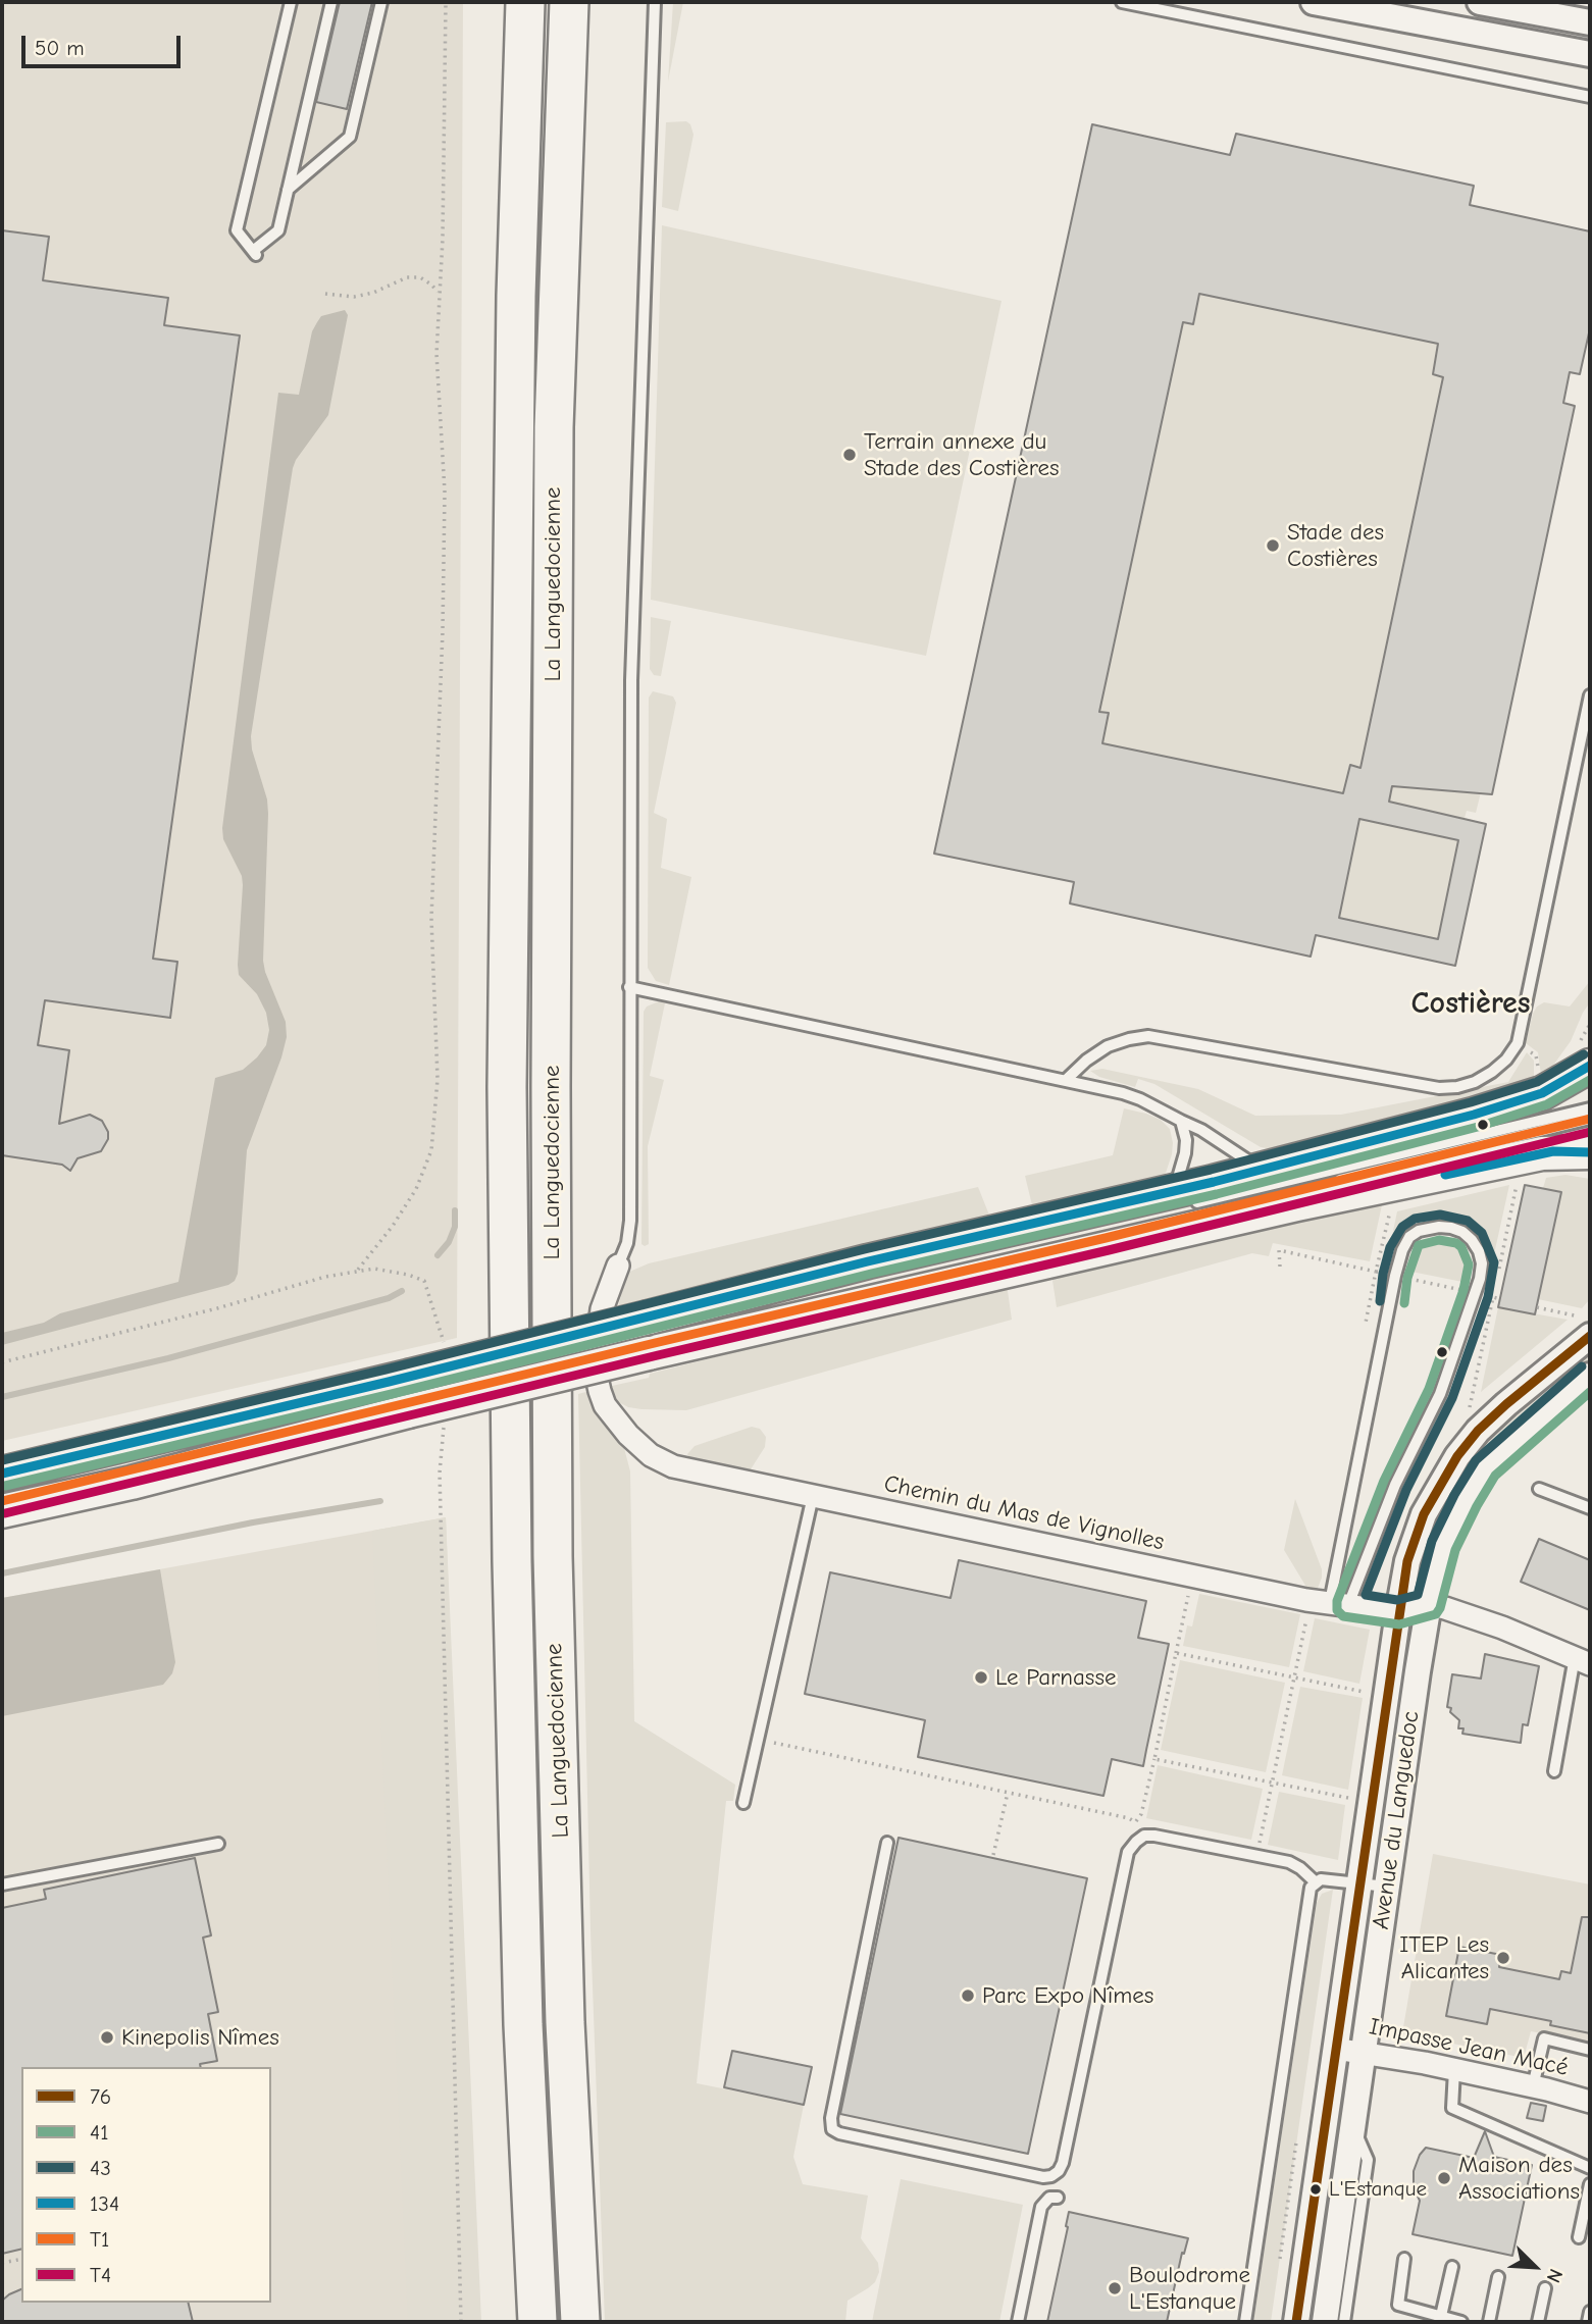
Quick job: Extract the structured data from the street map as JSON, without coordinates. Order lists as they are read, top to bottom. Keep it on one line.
{"streets":{"highway":["La Languedocienne"],"street":["Chemin du Mas de Vignolles","Avenue du Languedoc","Impasse Jean Macé"]},"crossings":[["Chemin du Mas de Vignolles","Avenue du Languedoc"],["Avenue du Languedoc","Impasse Jean Macé"]],"districts":["Costières"],"places":["Terrain annexe du Stade des Costières","Stade des Costières","Le Parnasse","ITEP Les Alicantes","Parc Expo Nîmes","Kinepolis Nîmes","Maison des Associations","L'Estanque","Boulodrome L'Estanque"],"lines":["transit line 43","transit line 134","transit line 41","transit line T1","transit line T4","transit line 76"],"legend":["76","41","43","134","T1","T4"],"scale_bar":"50 m","north":"bottom right"}
